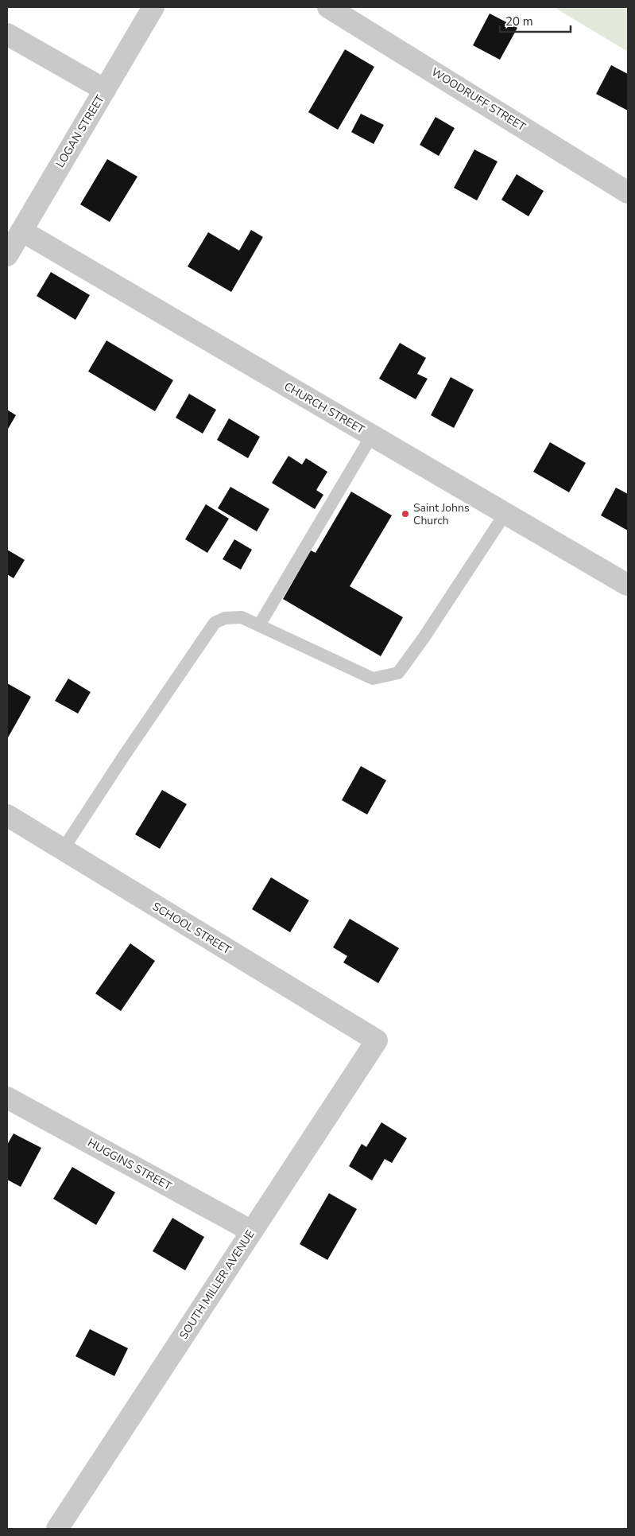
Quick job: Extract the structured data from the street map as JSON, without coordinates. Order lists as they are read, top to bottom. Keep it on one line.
{"streets":{"street":["WOODRUFF STREET","LOGAN STREET","CHURCH STREET","SCHOOL STREET","HUGGINS STREET","SOUTH MILLER AVENUE"]},"crossings":[["LOGAN STREET","CHURCH STREET"],["SCHOOL STREET","SOUTH MILLER AVENUE"],["HUGGINS STREET","SOUTH MILLER AVENUE"]],"places":["Saint Johns Church"],"scale_bar":"20 m"}
